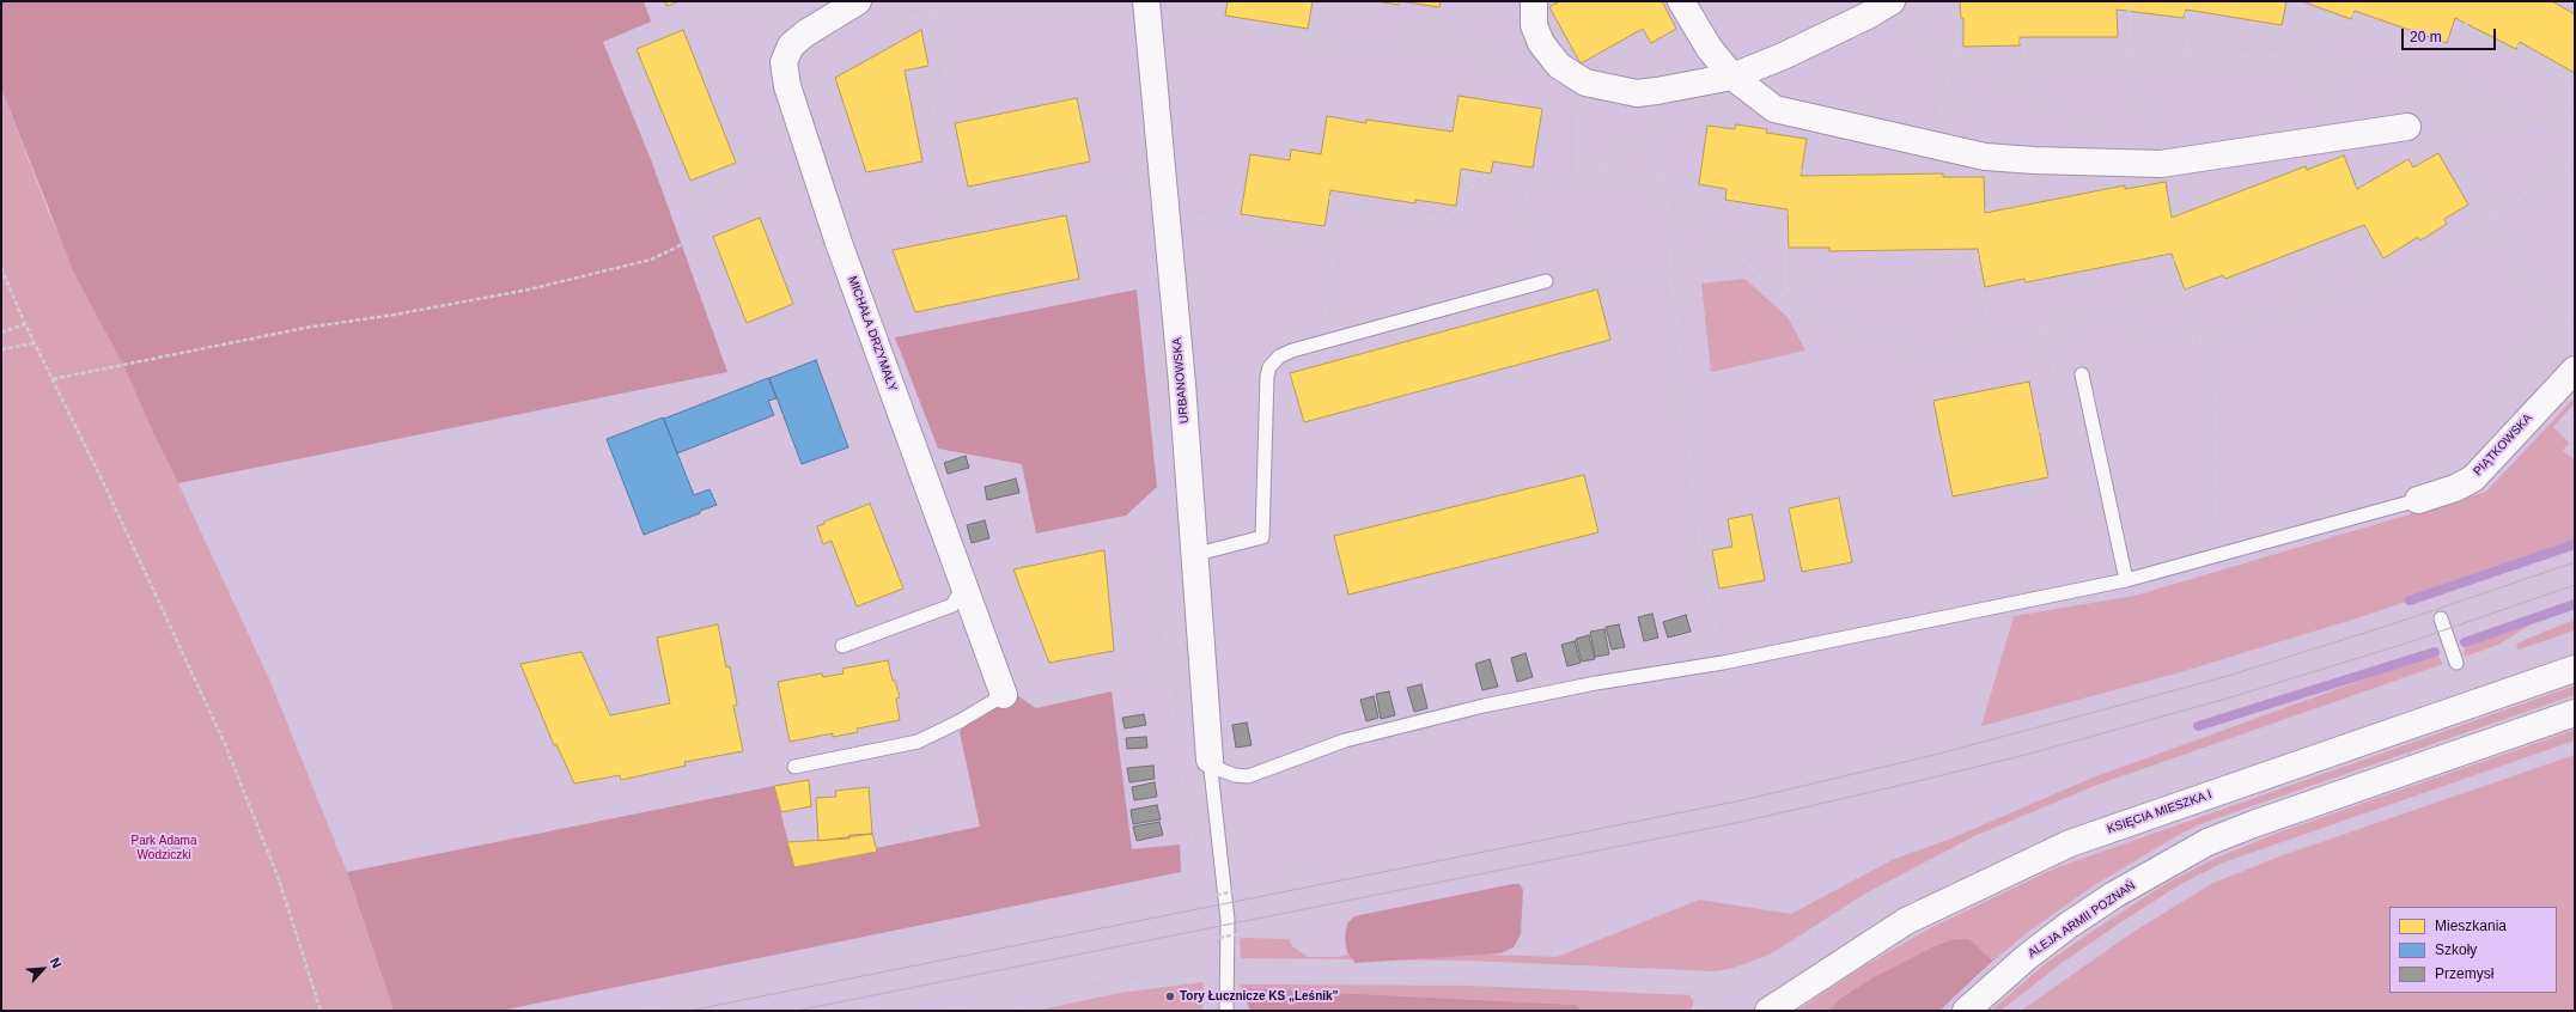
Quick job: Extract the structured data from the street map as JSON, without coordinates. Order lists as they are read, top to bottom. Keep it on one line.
{"streets":{"street":["MICHAŁA DRZYMAŁY","URBANOWSKA","PIĄTKOWSKA","KSIĘCIA MIESZKA I","ALEJA ARMII POZNAŃ"]},"parks":["Park Adama Wodziczki"],"places":["Tory Łucznicze KS „Leśnik”"],"legend":["Mieszkania","Szkoły","Przemysł"],"scale_bar":"20 m","north":"top right"}
